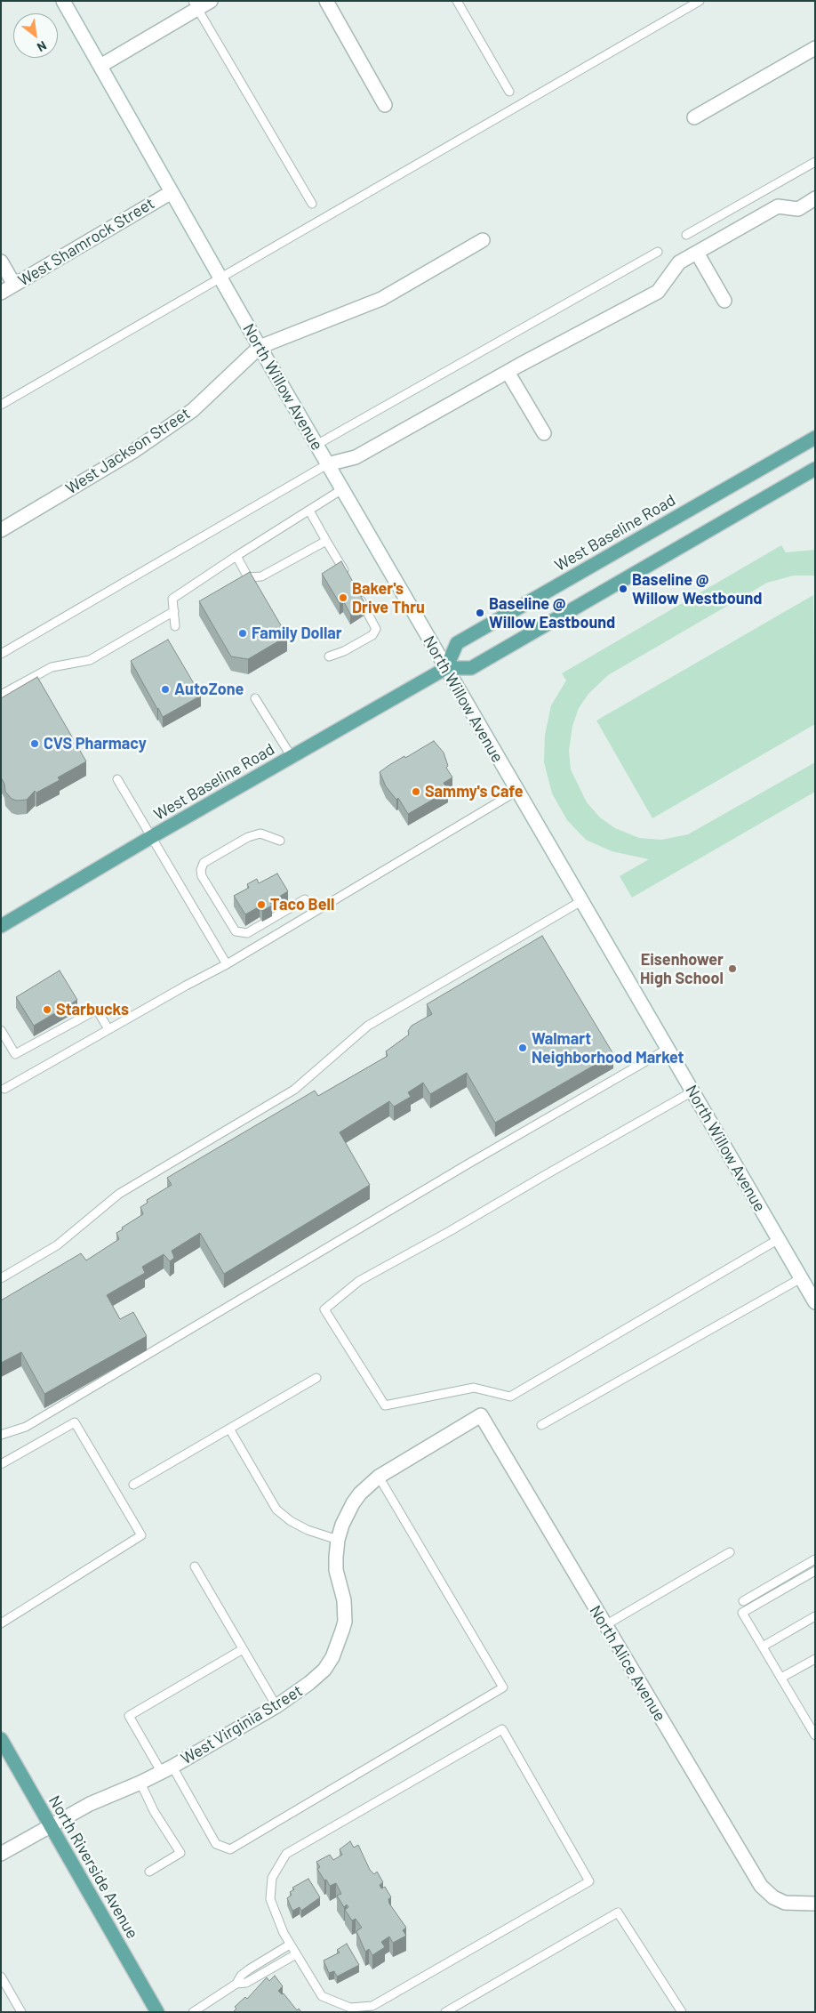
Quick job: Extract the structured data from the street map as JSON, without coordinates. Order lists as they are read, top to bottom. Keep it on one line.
{"streets":{"main road":["West Baseline Road","North Riverside Avenue"],"street":["West Shamrock Street","North Willow Avenue","West Jackson Street","North Alice Avenue","West Virginia Street"]},"crossings":[["West Shamrock Street","North Willow Avenue"],["North Willow Avenue","West Jackson Street"],["North Willow Avenue","West Baseline Road"],["North Alice Avenue","West Virginia Street"],["West Virginia Street","North Riverside Avenue"]],"places":["Baseline @ Willow Westbound","Baker's Drive Thru","Baseline @ Willow Eastbound","Family Dollar","AutoZone","CVS Pharmacy","Sammy's Cafe","Taco Bell","Eisenhower High School","Starbucks","Walmart Neighborhood Market"],"north":"bottom right"}
